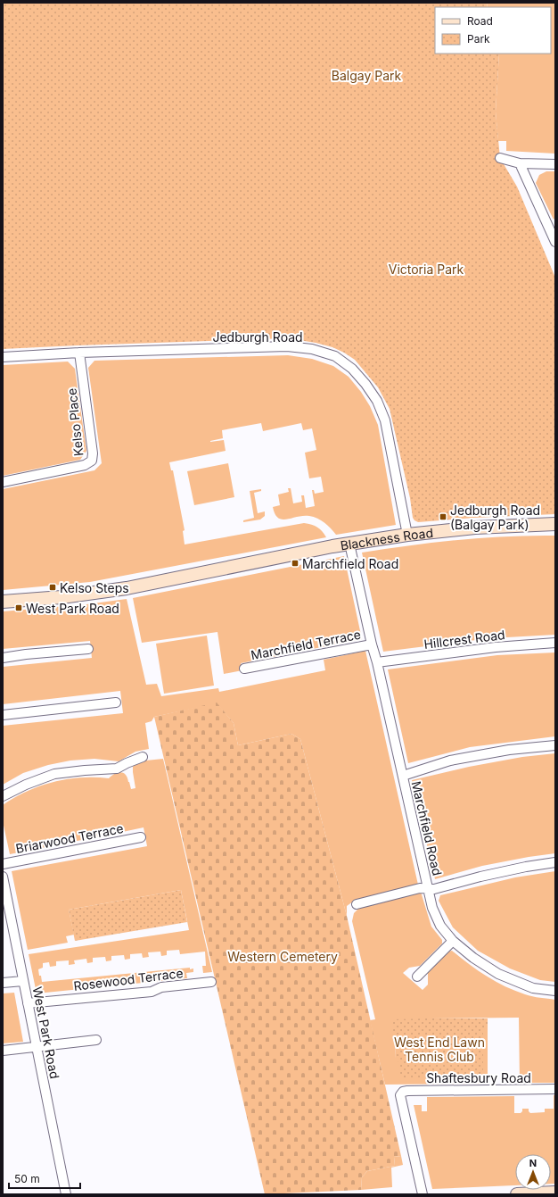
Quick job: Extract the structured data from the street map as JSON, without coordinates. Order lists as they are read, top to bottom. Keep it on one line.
{"streets":{"street":["Jedburgh Road","Kelso Place","Blackness Road","Hillcrest Road","Marchfield Terrace","Marchfield Road","Briarwood Terrace","Rosewood Terrace","West Park Road","Shaftesbury Road"]},"crossings":[["Jedburgh Road","Kelso Place"],["Jedburgh Road","Blackness Road"],["Blackness Road","Marchfield Road"],["Hillcrest Road","Marchfield Road"],["Marchfield Terrace","Marchfield Road"],["Rosewood Terrace","West Park Road"]],"parks":["Balgay Park","Victoria Park","Western Cemetery","West End Lawn Tennis Club"],"places":{"transit":["Jedburgh Road (Balgay Park)","Marchfield Road","Kelso Steps","West Park Road"]},"legend":["Road","Park"],"scale_bar":"50 m","north":"top"}
